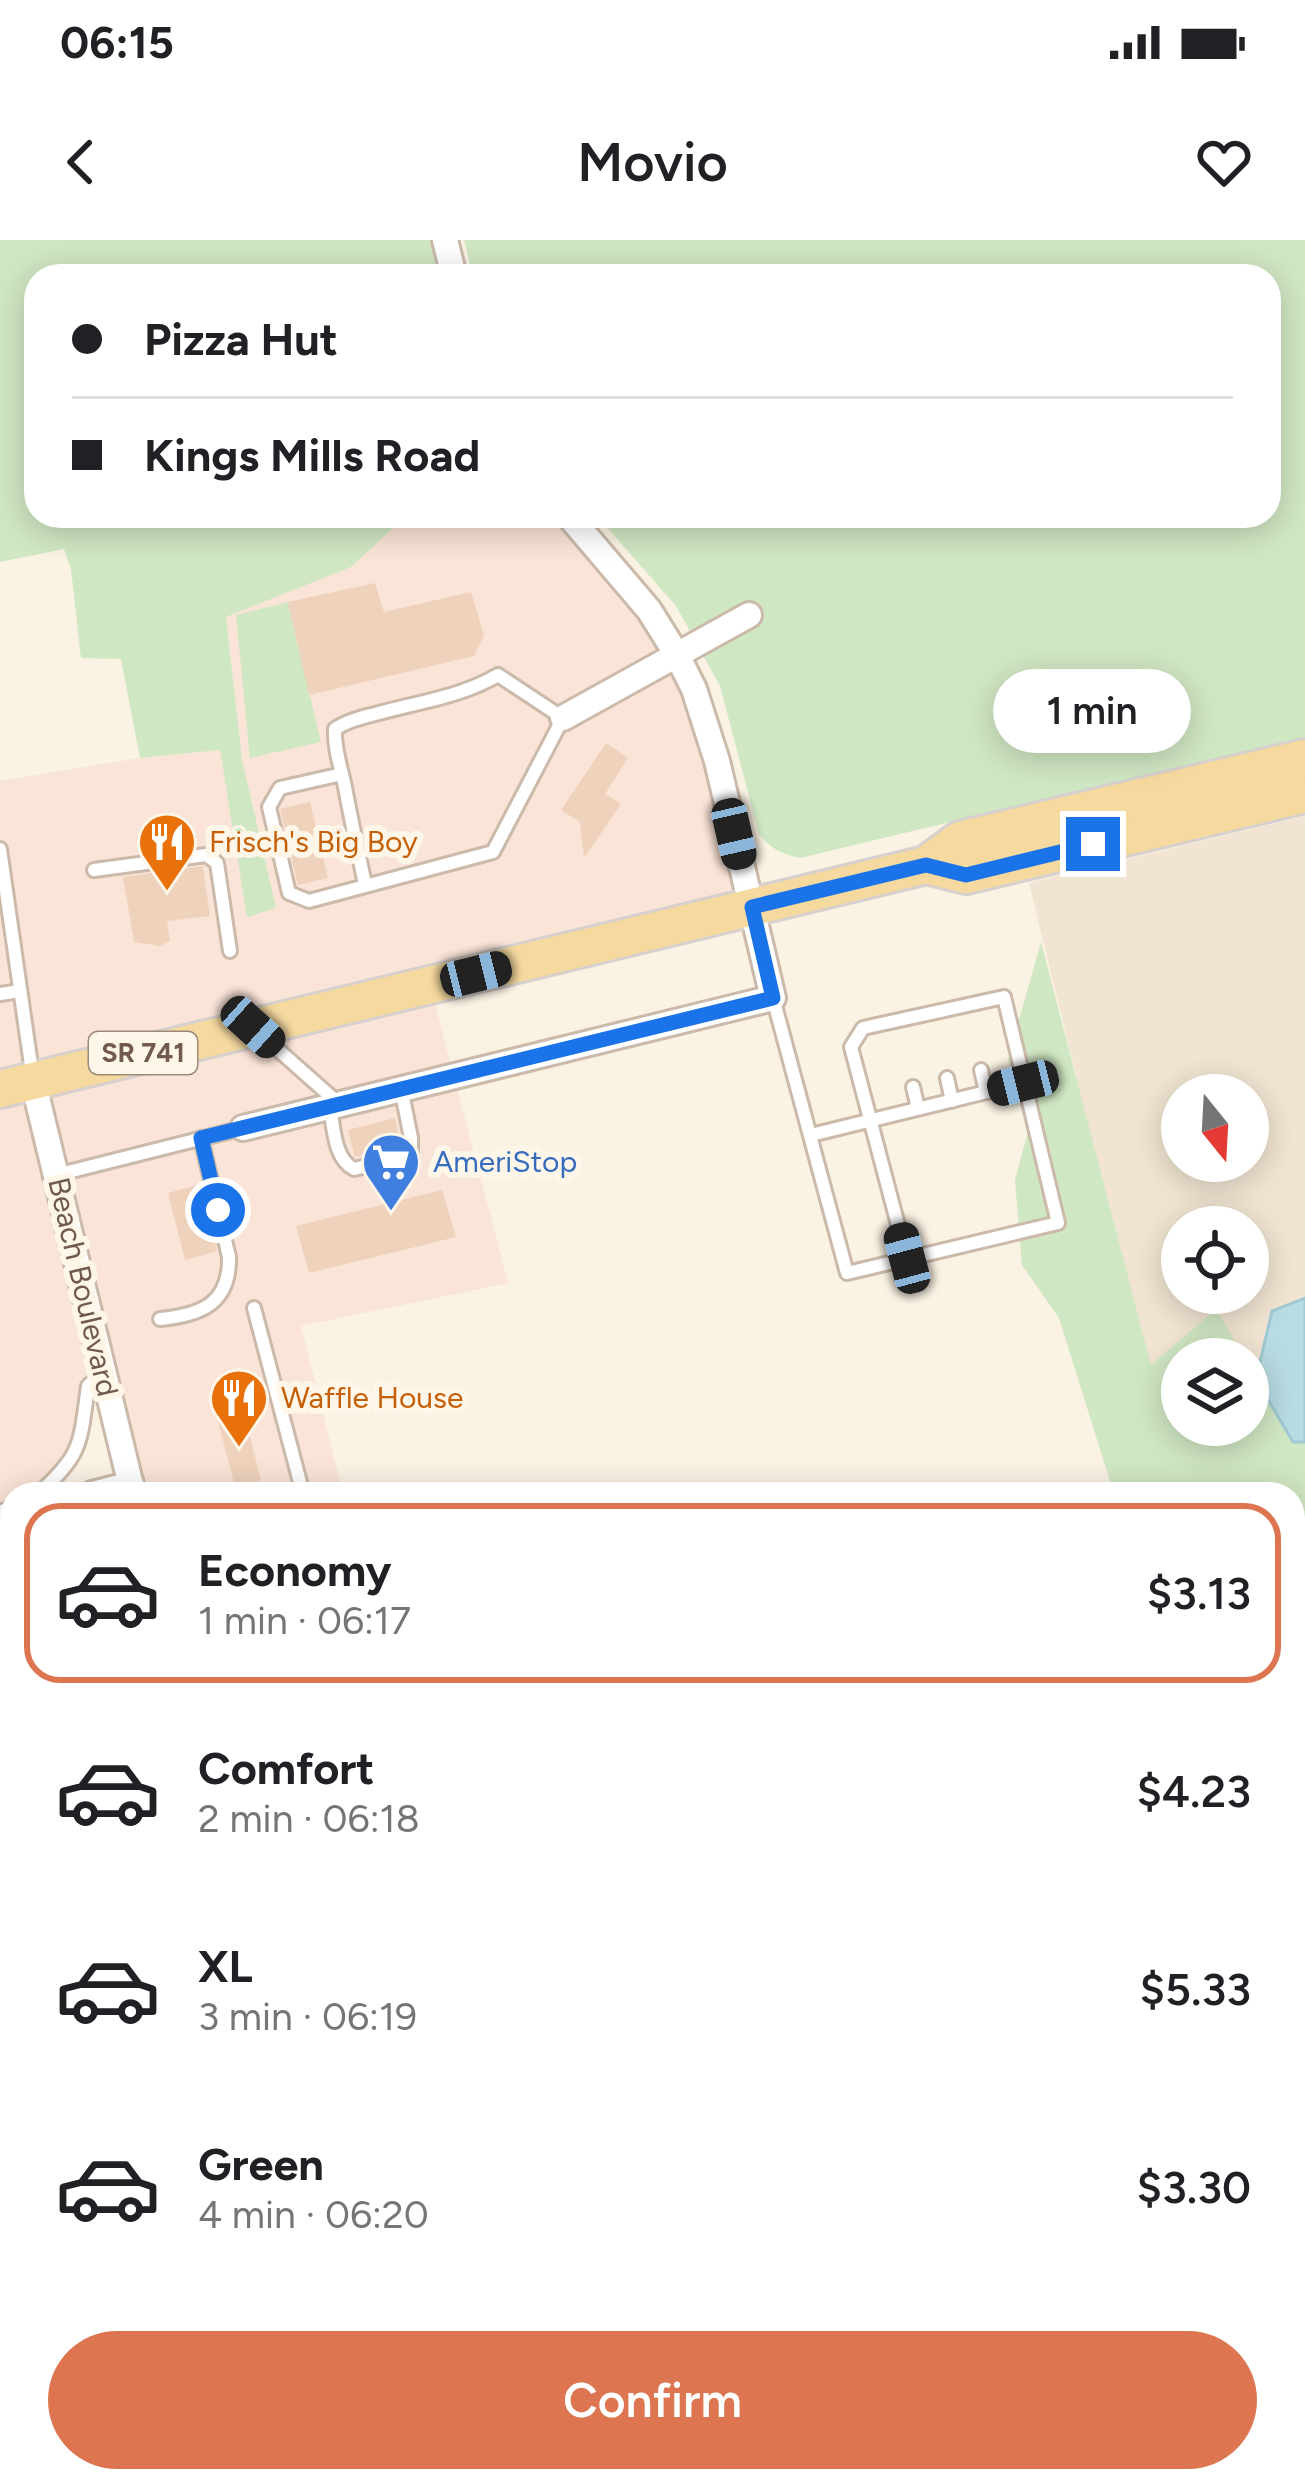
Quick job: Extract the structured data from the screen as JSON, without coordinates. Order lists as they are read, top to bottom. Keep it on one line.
{"streets":{"main road":["SR 741"],"street":["Beach Boulevard"]},"crossings":[["SR 741","Beach Boulevard"]],"places":{"restaurant":["Frisch's Big Boy","Waffle House"],"supermarket":["AmeriStop"]},"north":"bottom","page":{"status":"06:15","header":"Movio","banner":["Pizza Hut","Kings Mills Road"],"bubble":"1 min","list":[{"name":"Economy","note":"1 min · 06:17","value":"$3.13"},{"name":"Comfort","note":"2 min · 06:18","value":"$4.23"},{"name":"XL","note":"3 min · 06:19","value":"$5.33"},{"name":"Green","note":"4 min · 06:20","value":"$3.30"}],"buttons":"Confirm"}}
